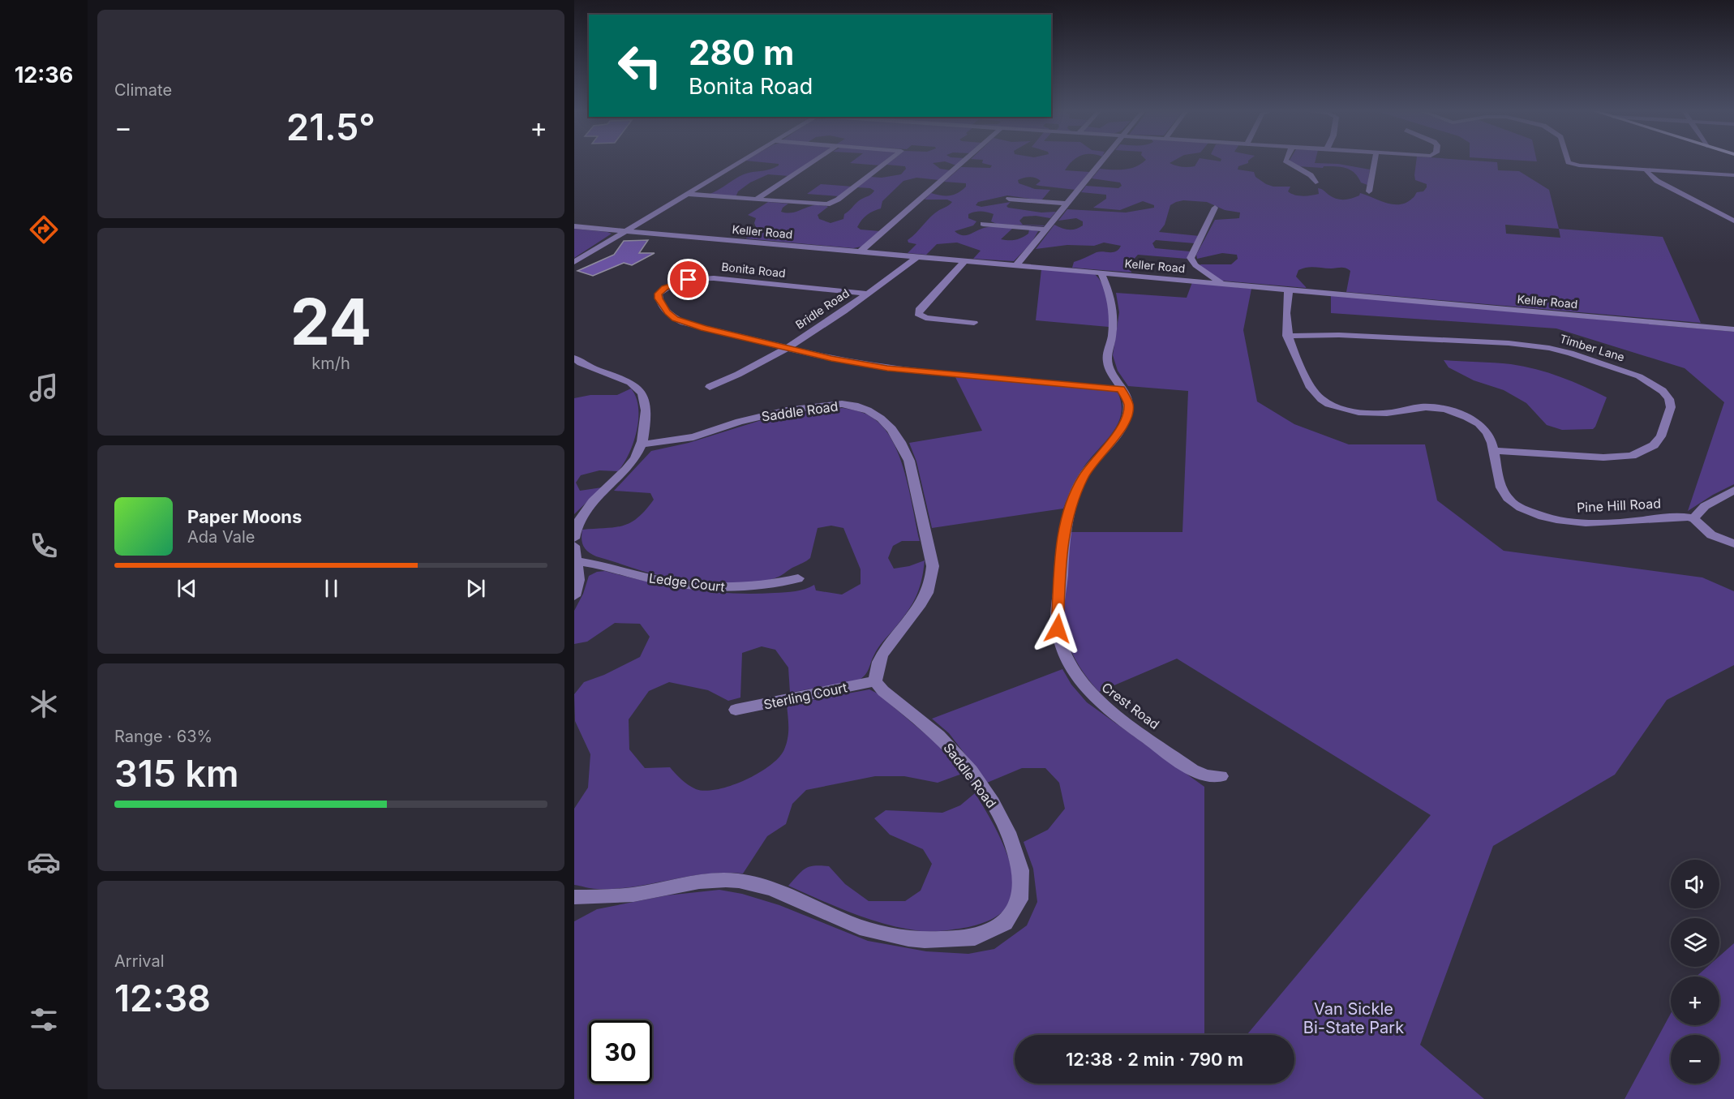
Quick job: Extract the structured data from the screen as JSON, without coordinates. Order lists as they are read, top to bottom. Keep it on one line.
{"streets":{"street":["Keller Road","Bonita Road","Bridle Road","Timber Lane","Saddle Road","Pine Hill Road","Ledge Court","Sterling Court","Crest Road"]},"crossings":[["Keller Road","Bridle Road"],["Keller Road","Pine Hill Road"],["Keller Road","Crest Road"],["Bonita Road","Bridle Road"],["Bonita Road","Crest Road"],["Timber Lane","Pine Hill Road"],["Saddle Road","Sterling Court"]],"parks":["Van Sickle Bi-State Park"],"page":{"tabs":"12:36","tile":["Climate",["24","km/h"],["Range · 63%","315 km"],["Arrival","12:38"]],"turn":["280 m","Bonita Road"],"heat":["−","21.5°","+"],"song":["Paper Moons","Ada Vale"],"map_buttons":["+","−"],"limit":"30","trip":"12:38 · 2 min · 790 m"}}
